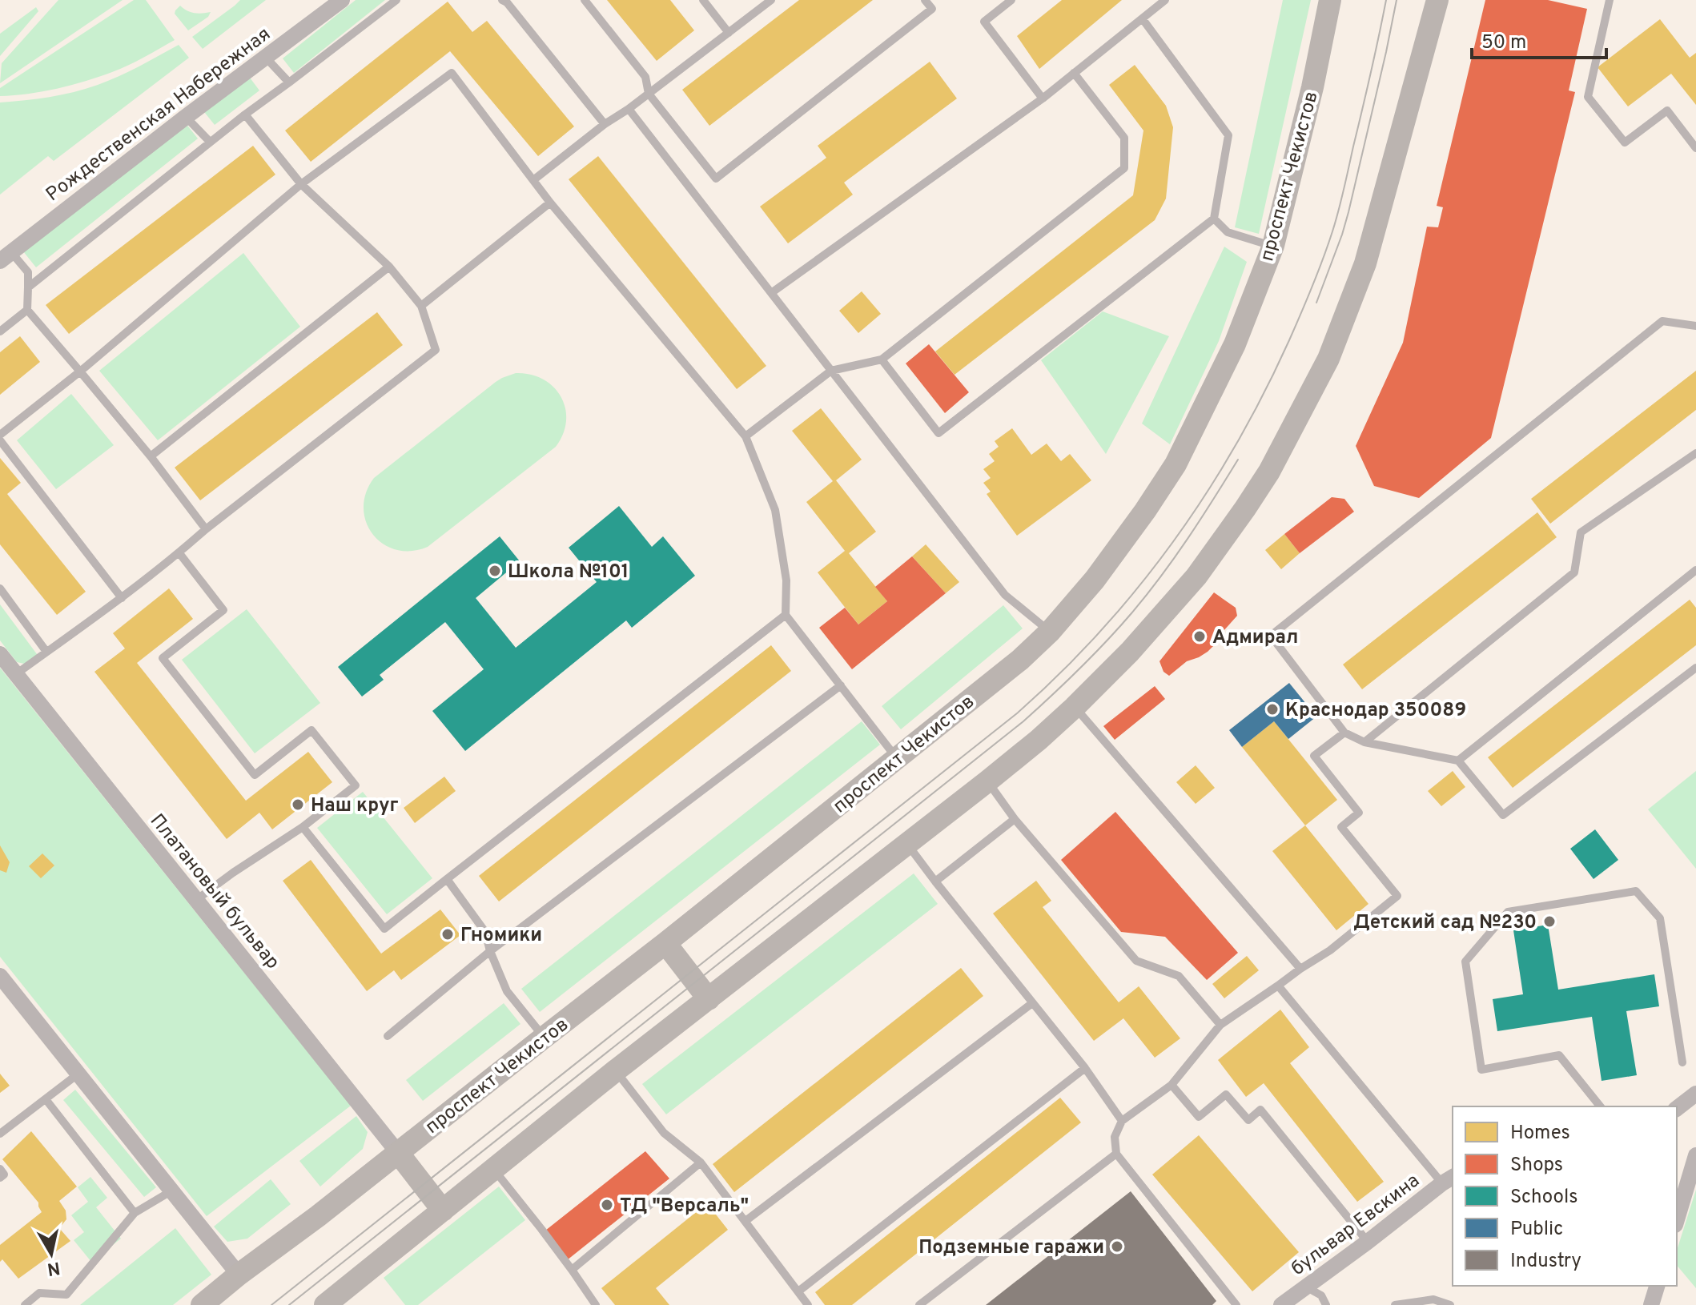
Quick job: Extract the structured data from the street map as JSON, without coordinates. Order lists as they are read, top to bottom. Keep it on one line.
{"streets":{"main road":["проспект Чекистов"],"street":["Рождественская Набережная","Платановый бульвар","бульвар Евскина"]},"crossings":[["проспект Чекистов","Платановый бульвар"]],"places":["Школа №101","Адмирал","Краснодар 350089","Наш круг","Детский сад №230","Гномики","ТД \"Версаль\"","Подземные гаражи"],"legend":["Homes","Shops","Schools","Public","Industry"],"scale_bar":"50 m","north":"bottom"}
